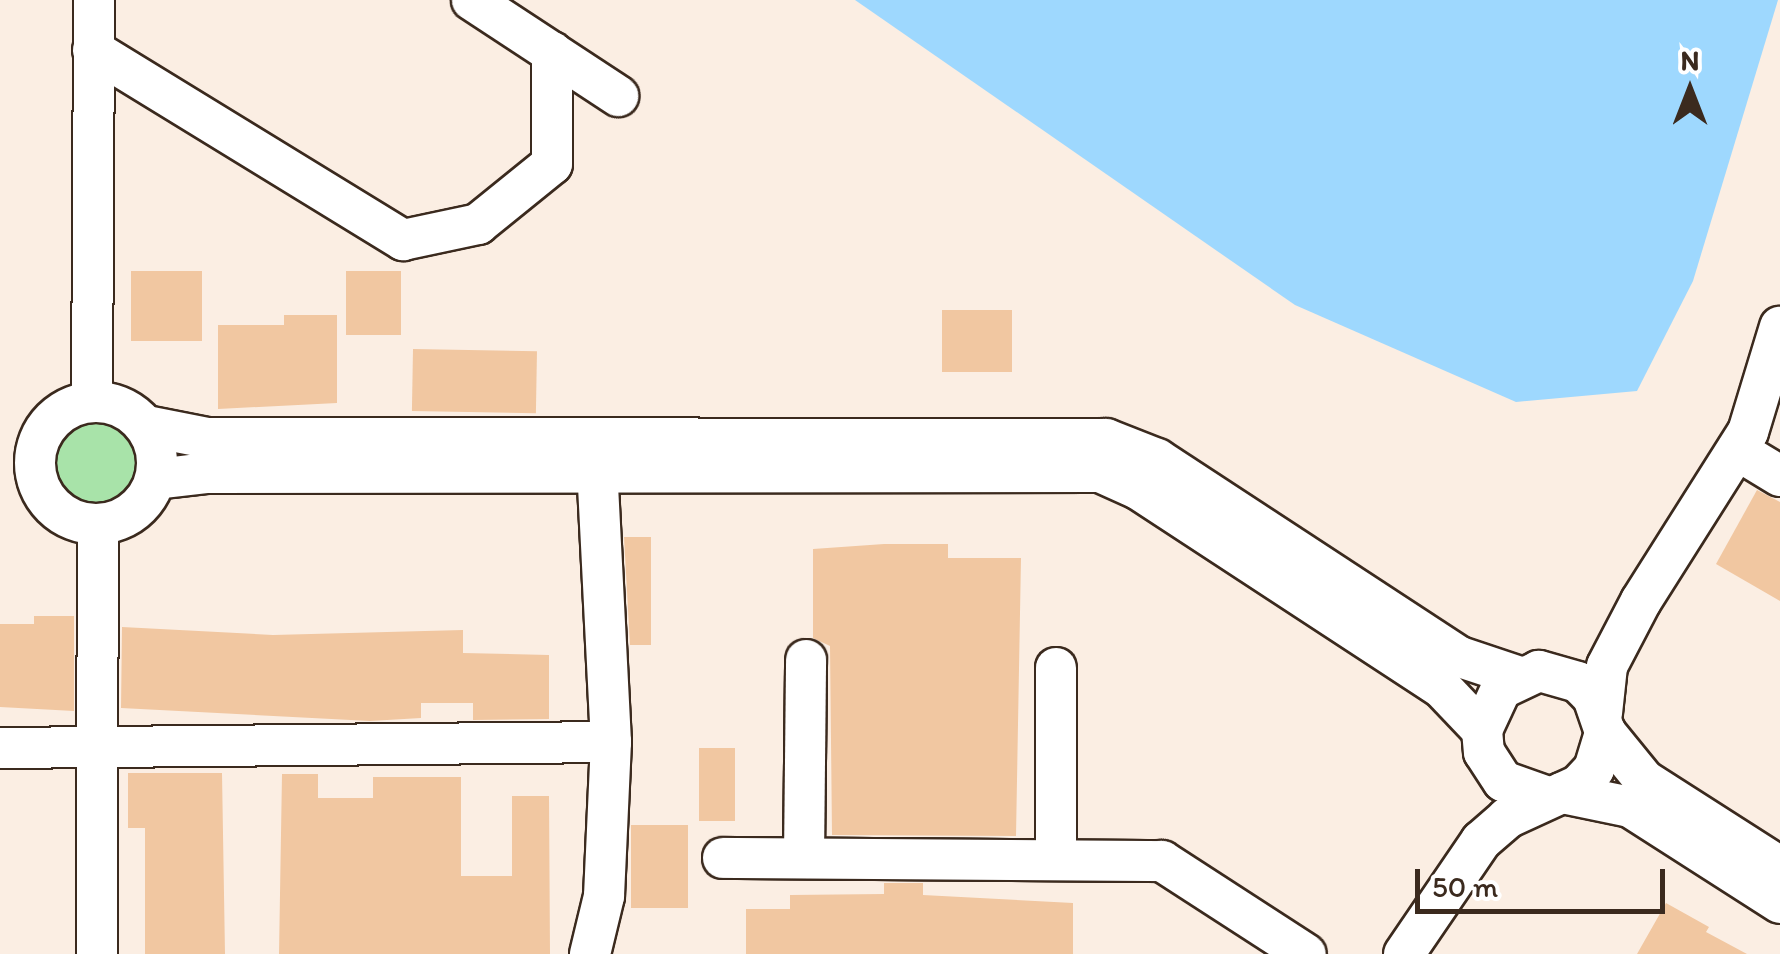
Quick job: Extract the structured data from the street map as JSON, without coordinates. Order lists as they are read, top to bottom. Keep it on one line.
{"scale_bar":"50 m","north":"top"}
